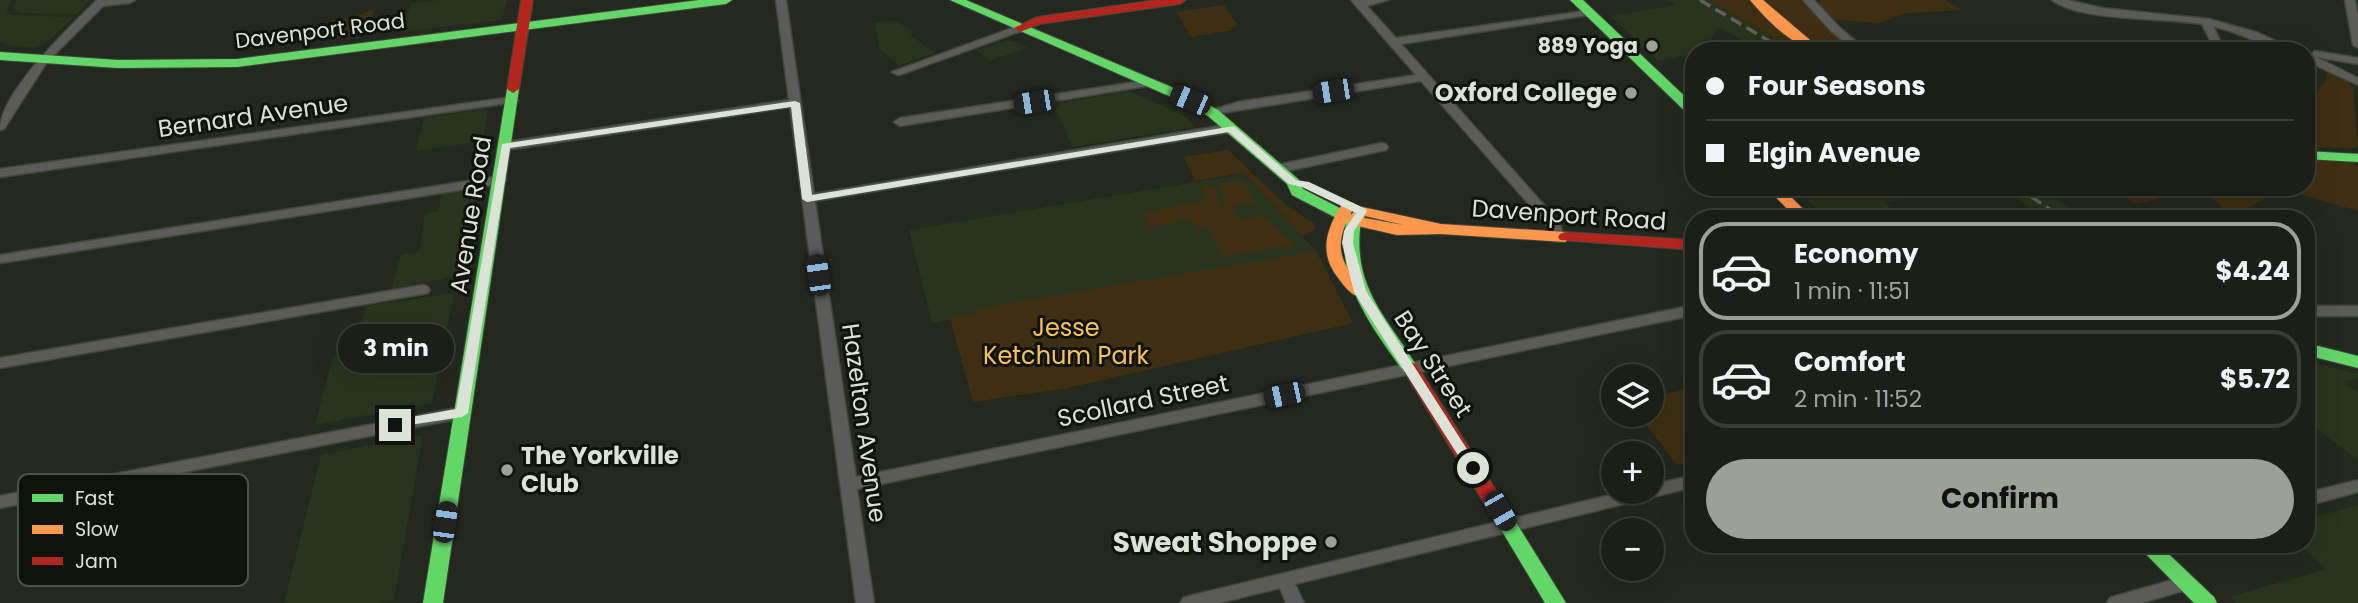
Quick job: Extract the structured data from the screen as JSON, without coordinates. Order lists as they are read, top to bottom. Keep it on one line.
{"streets":{"main road":["Davenport Road","Avenue Road","Bay Street"],"street":["Bernard Avenue","Scollard Street","Hazelton Avenue"]},"crossings":[["Davenport Road","Avenue Road"],["Davenport Road","Bay Street"],["Bernard Avenue","Avenue Road"],["Bay Street","Scollard Street"],["Scollard Street","Hazelton Avenue"]],"parks":["Jesse Ketchum Park"],"places":["889 Yoga","Oxford College","The Yorkville Club","Sweat Shoppe"],"legend":["Fast","Slow","Jam"],"page":{"banner":["Four Seasons","Elgin Avenue"],"list":[{"name":"Economy","note":"1 min · 11:51","value":"$4.24"},{"name":"Comfort","note":"2 min · 11:52","value":"$5.72"}],"bubble":"3 min","map_buttons":["+","−"],"buttons":"Confirm"}}
